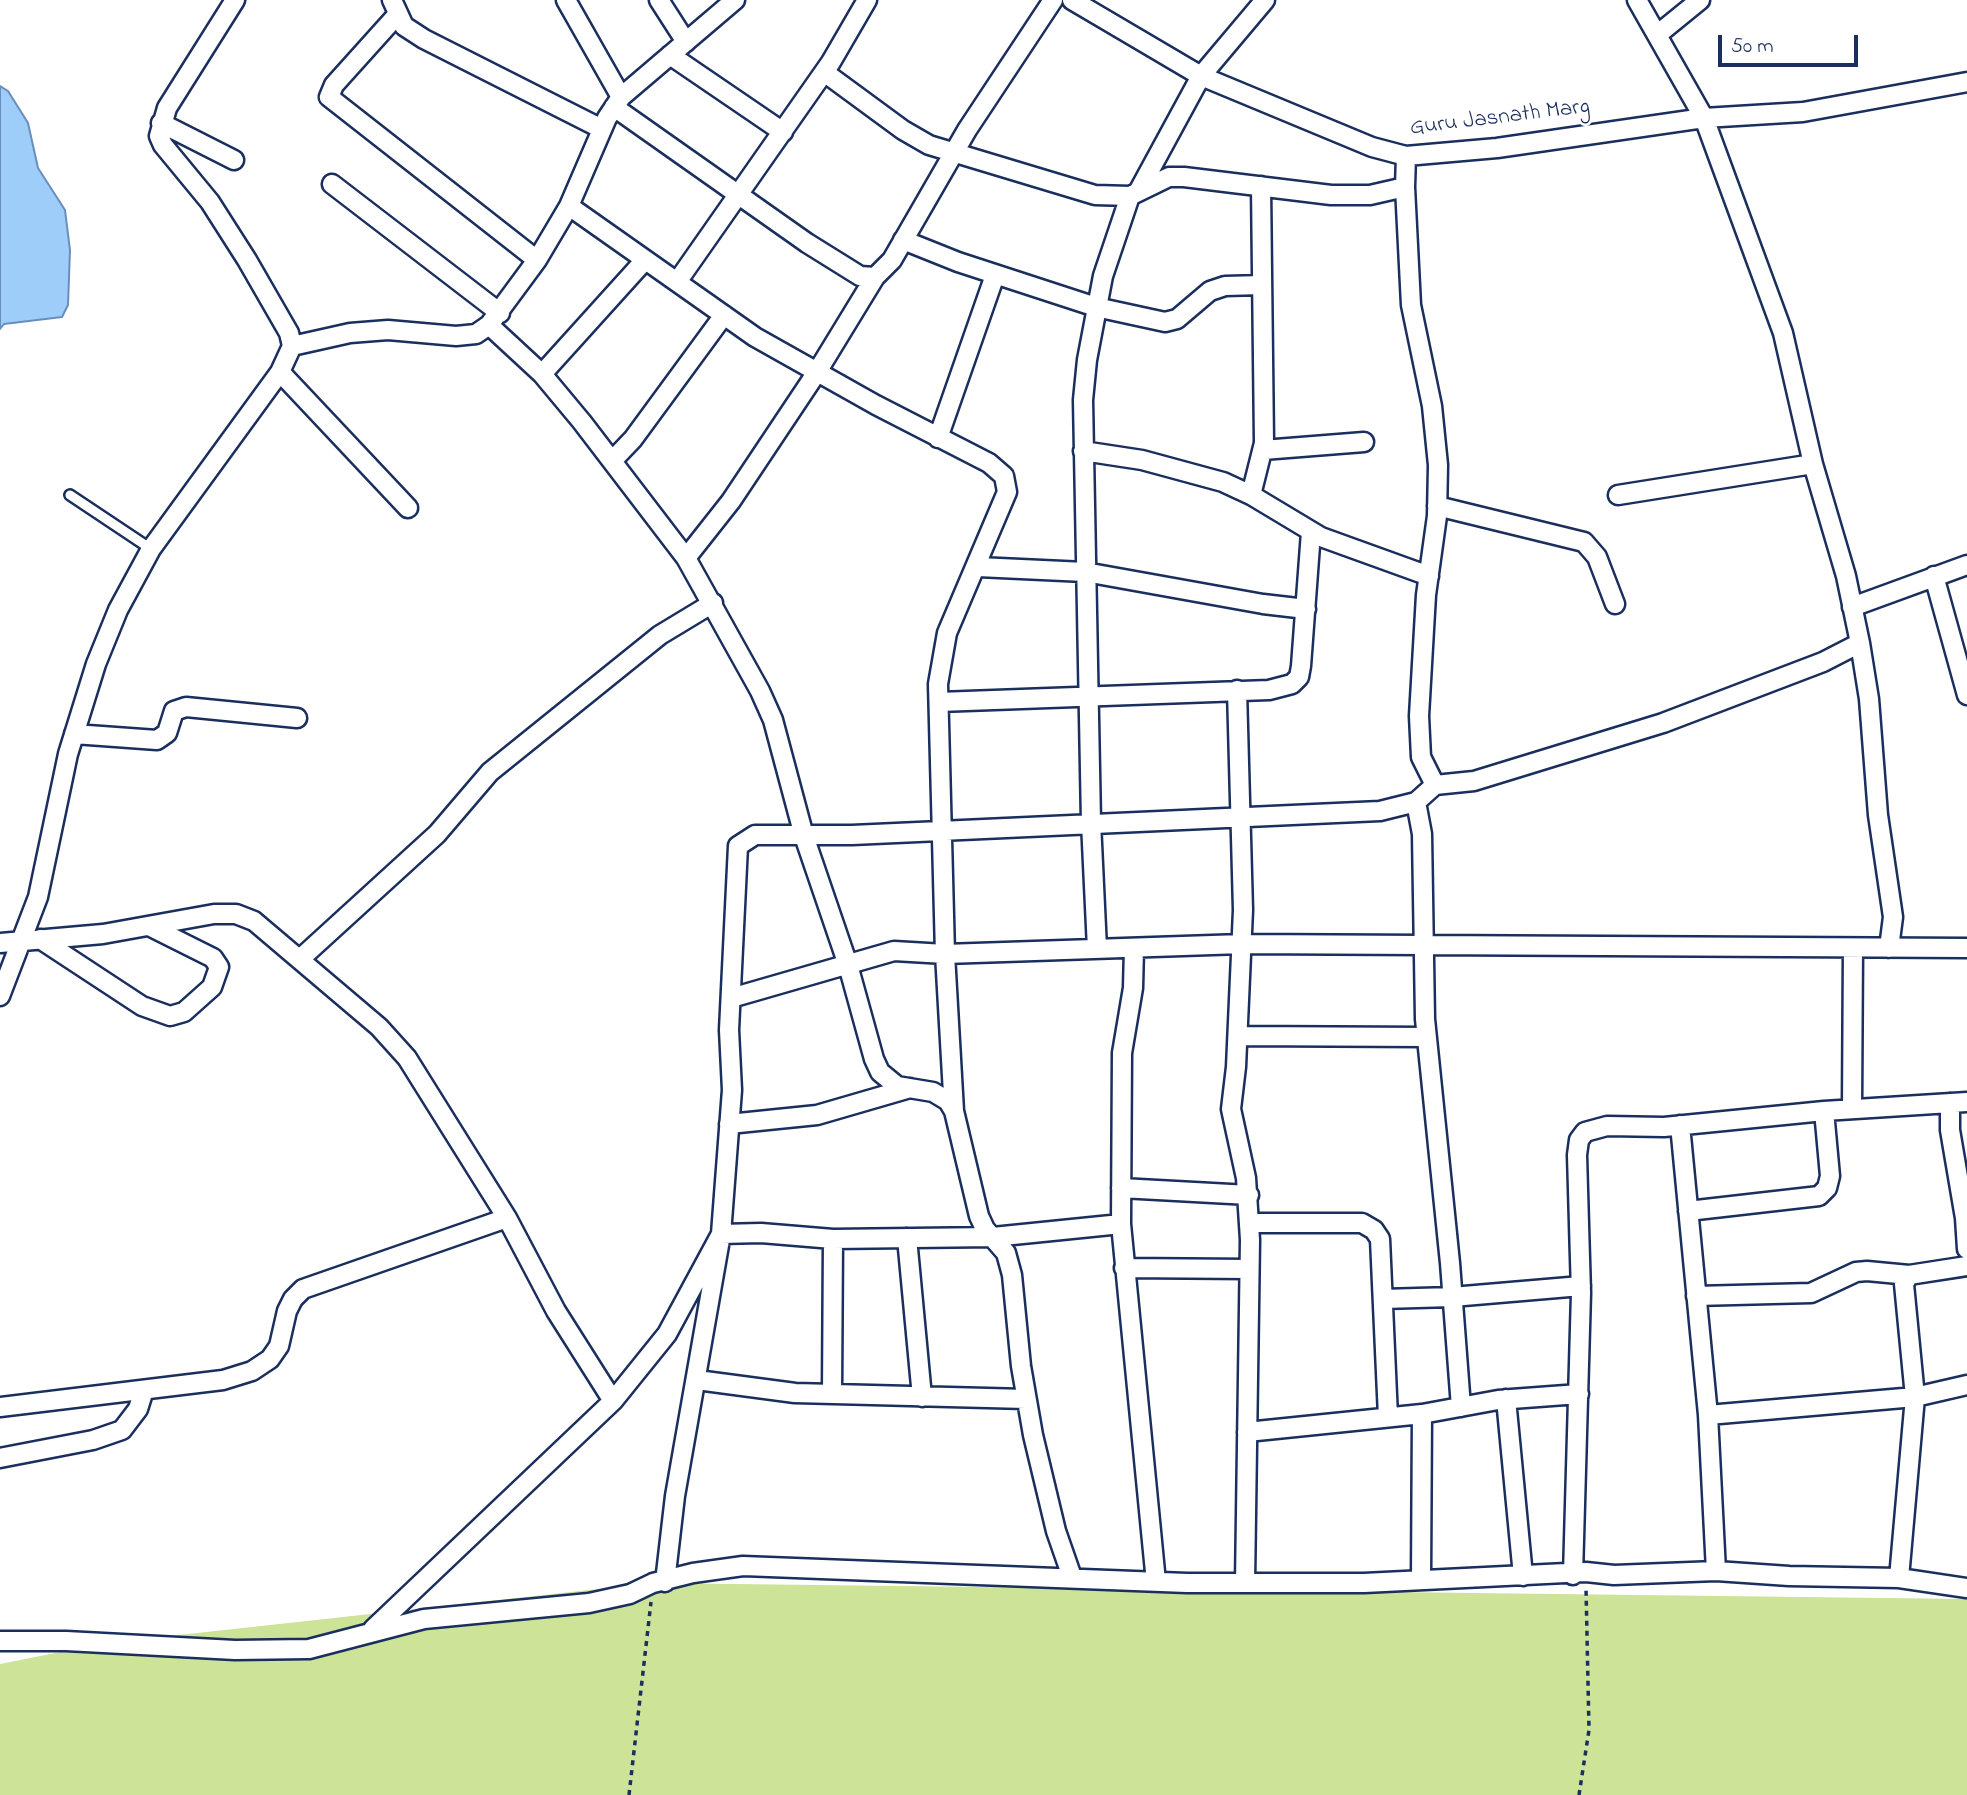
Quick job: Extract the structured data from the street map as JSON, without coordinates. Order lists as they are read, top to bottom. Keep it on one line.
{"streets":{"street":["Guru Jasnath Marg"]},"scale_bar":"50 m"}
